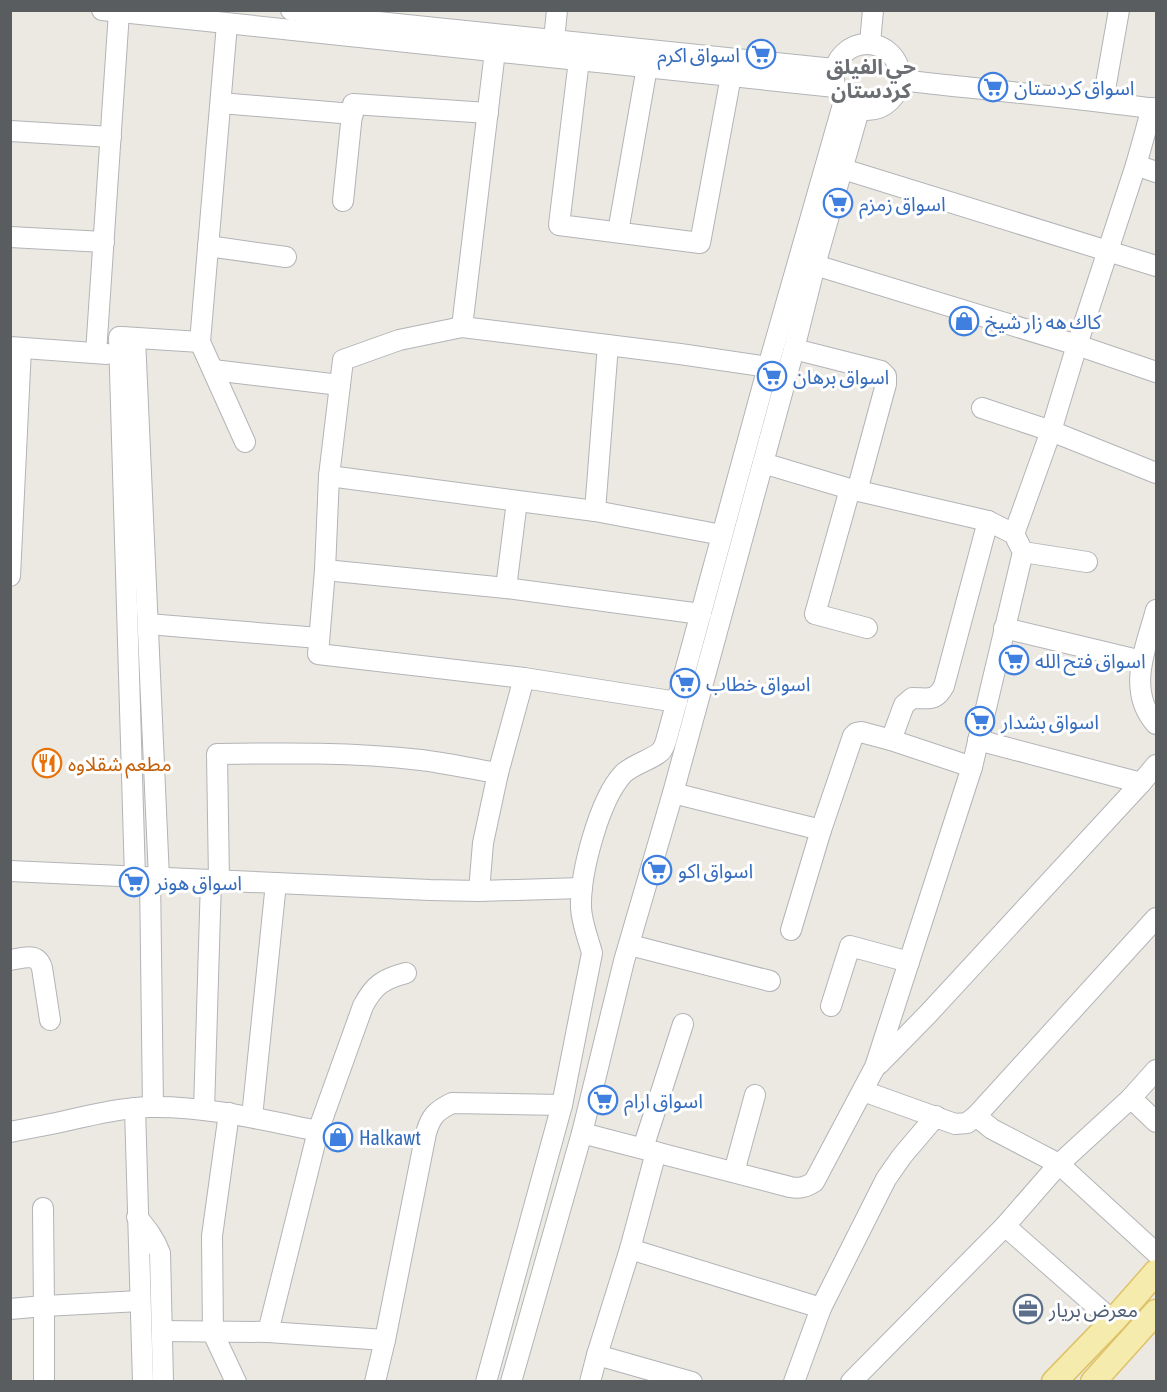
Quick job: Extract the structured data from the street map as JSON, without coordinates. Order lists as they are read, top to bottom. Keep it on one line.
{"districts":["حي الفيلق كردستان"],"places":{"supermarket":["اسواق اكرم","اسواق كردستان","اسواق زمزم","اسواق برهان","اسواق فتح الله","اسواق خطاب","اسواق بشدار","اسواق اكو","اسواق هونر","اسواق ارام"],"shop":["كاك هه زار شيخ","Halkawt"],"restaurant":["مطعم شقلاوه"],"office":["معرض بريار"]}}
